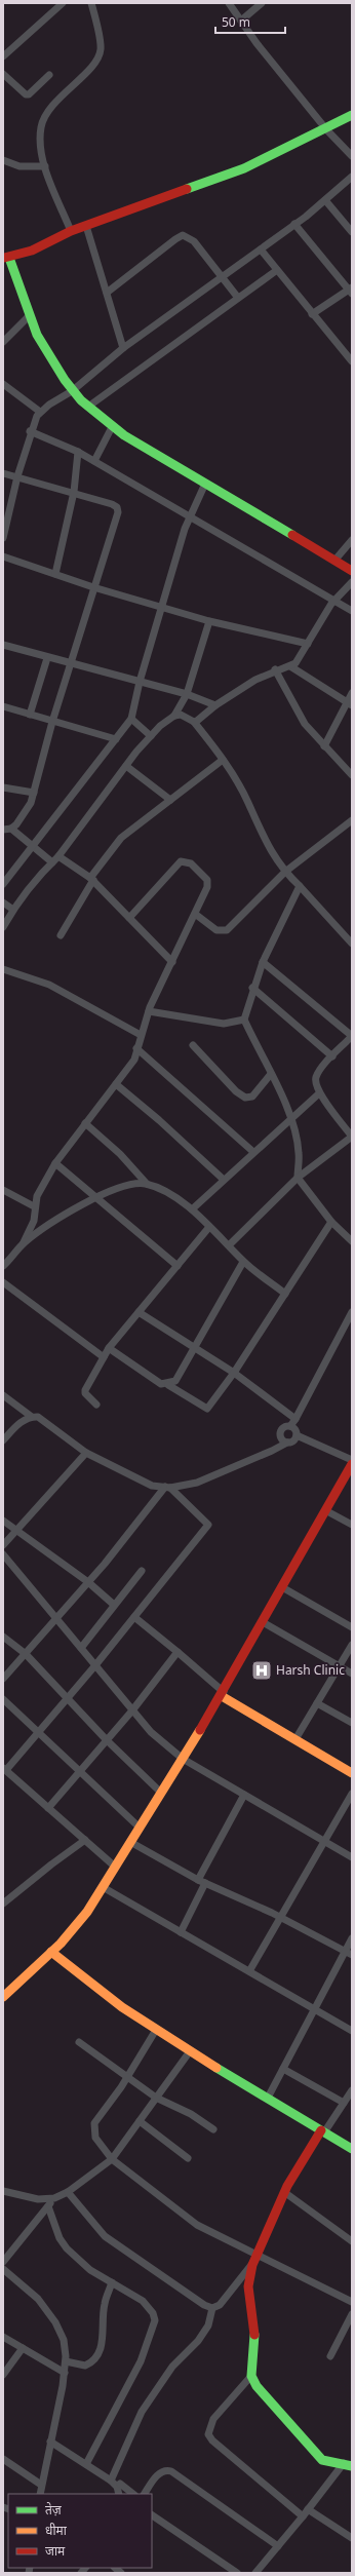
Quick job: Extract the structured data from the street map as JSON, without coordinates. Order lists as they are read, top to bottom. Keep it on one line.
{"places":{"hospital":["Harsh Clinic"]},"legend":["तेज़","धीमा","जाम"],"scale_bar":"50 m"}
